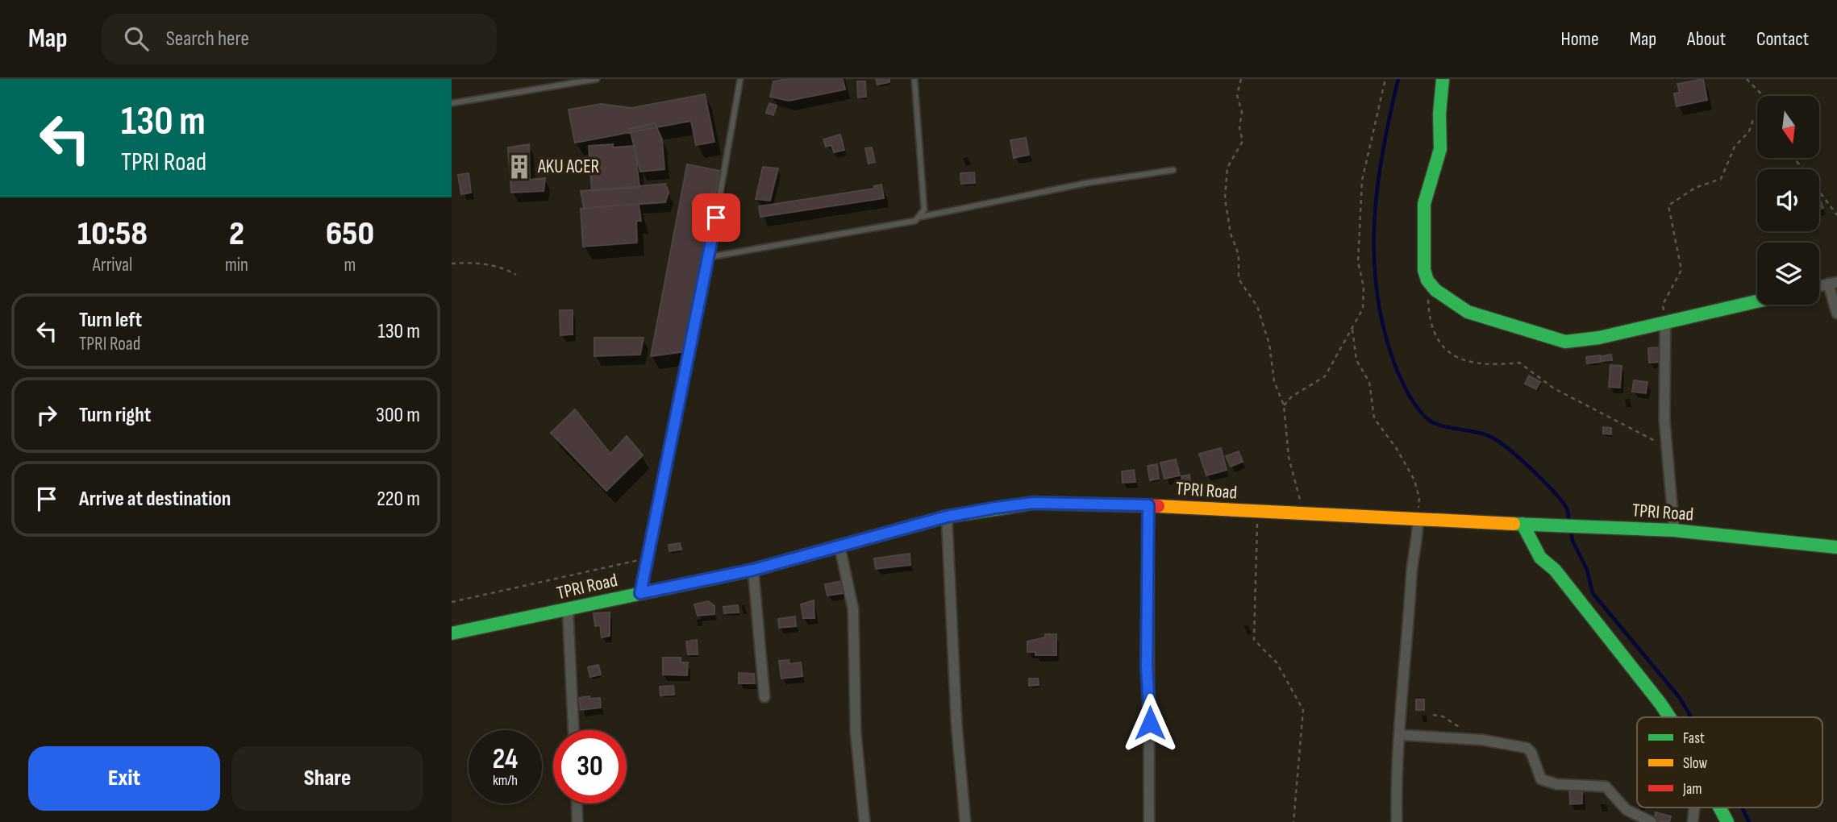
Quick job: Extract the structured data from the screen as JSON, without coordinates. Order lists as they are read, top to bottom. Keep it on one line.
{"streets":{"street":["TPRI Road"]},"places":{"building":["AKU ACER"]},"legend":["Fast","Slow","Jam"],"north":"bottom","page":{"header":"Map","search":"Search here","nav":["Home","Map","About","Contact"],"turn":["130 m","TPRI Road"],"eta":["10:58","Arrival","2","min","650","m"],"list":[{"name":"Turn left","note":"TPRI Road","value":"130 m"},{"name":"Turn right","value":"300 m"},{"name":"Arrive at destination","value":"220 m"}],"speed":"24 km/h","limit":"30","buttons":["Exit","Share"]}}
